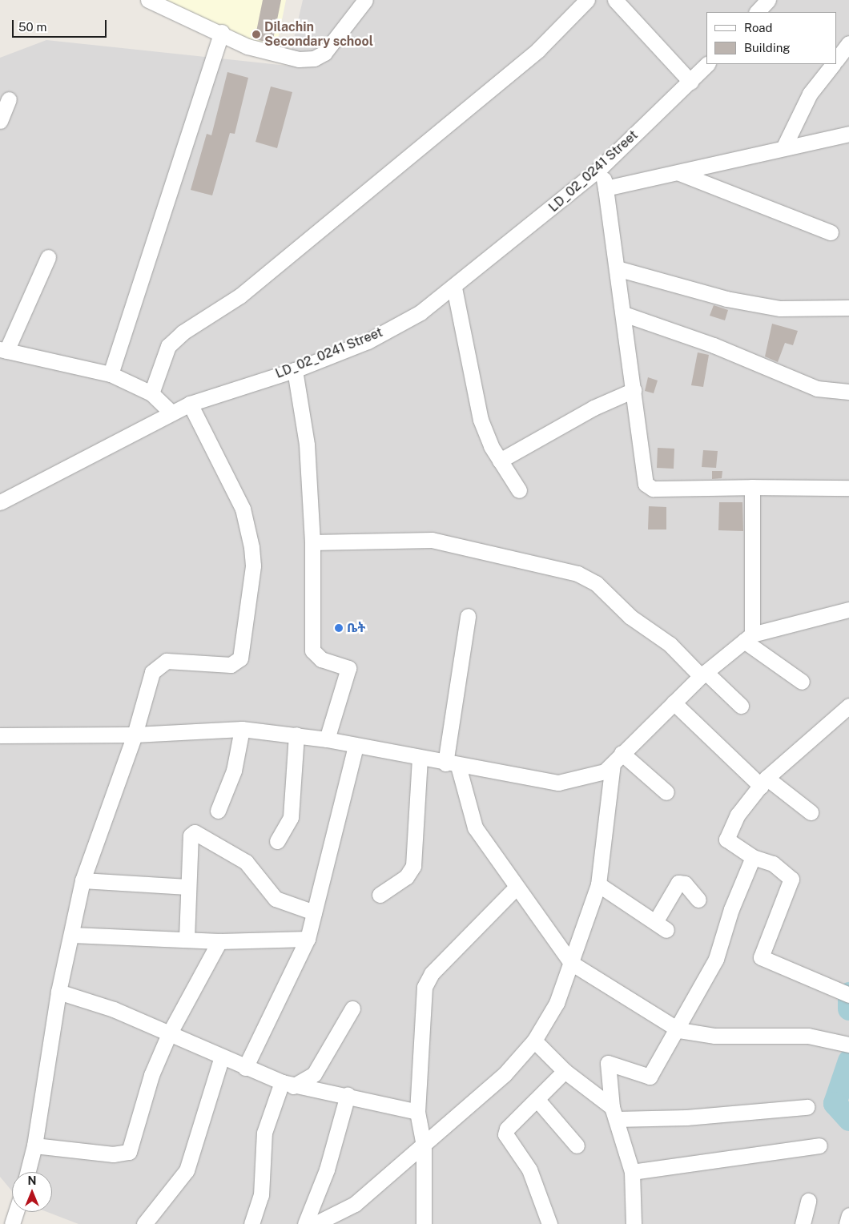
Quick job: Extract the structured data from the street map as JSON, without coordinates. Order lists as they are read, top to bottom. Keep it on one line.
{"streets":{"street":["LD_02_0241 Street"]},"places":["Dilachin Secondary school","ቤት"],"legend":["Road","Building"],"scale_bar":"50 m","north":"top"}
